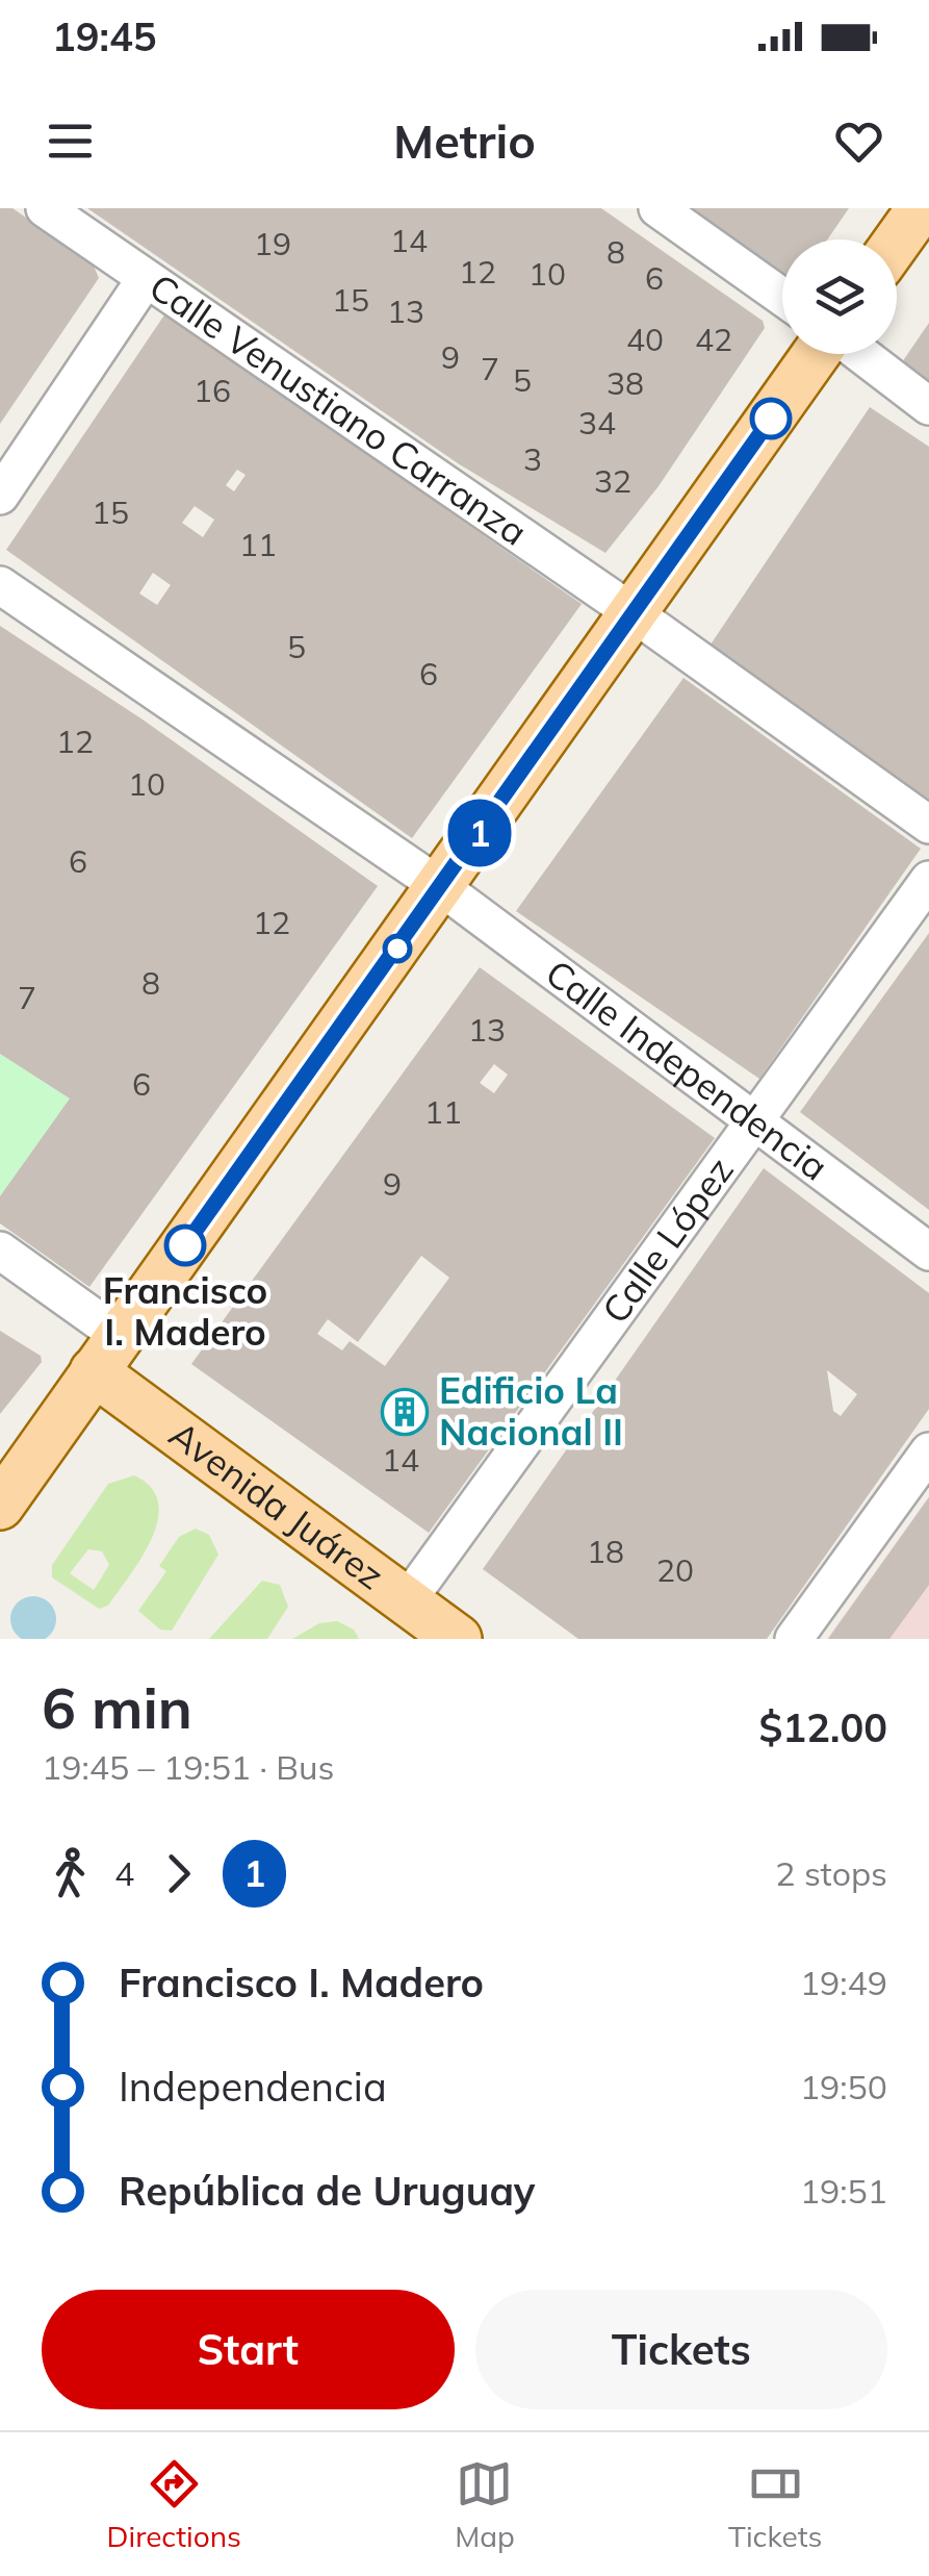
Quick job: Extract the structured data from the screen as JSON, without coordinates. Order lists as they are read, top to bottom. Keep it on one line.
{"streets":{"main road":["Avenida Juárez"],"street":["Calle Venustiano Carranza","Calle Independencia","Calle López"]},"crossings":[["Calle Independencia","Calle López"],["Calle López","Avenida Juárez"]],"places":{"other":["Francisco I. Madero"],"building":["Edificio La Nacional II"]},"lines":["bus line 1"],"house_numbers":["14","19","8","12","10","6","15","13","40","42","9","7","5","38","16","34","3","32","15","11","5","6","12","10","6","12","8","7","13","6","11","9","14","18","20"],"page":{"status":"19:45","header":"Metrio","on_map":"1","heading":["6 min","19:45 – 19:51 · Bus","$12.00"],"legs":["4","1","2 stops"],"list":[{"name":"Francisco I. Madero","value":"19:49"},{"name":"Independencia","value":"19:50"},{"name":"República de Uruguay","value":"19:51"}],"buttons":["Start","Tickets"],"tabs":["Directions","Map","Tickets"]}}
